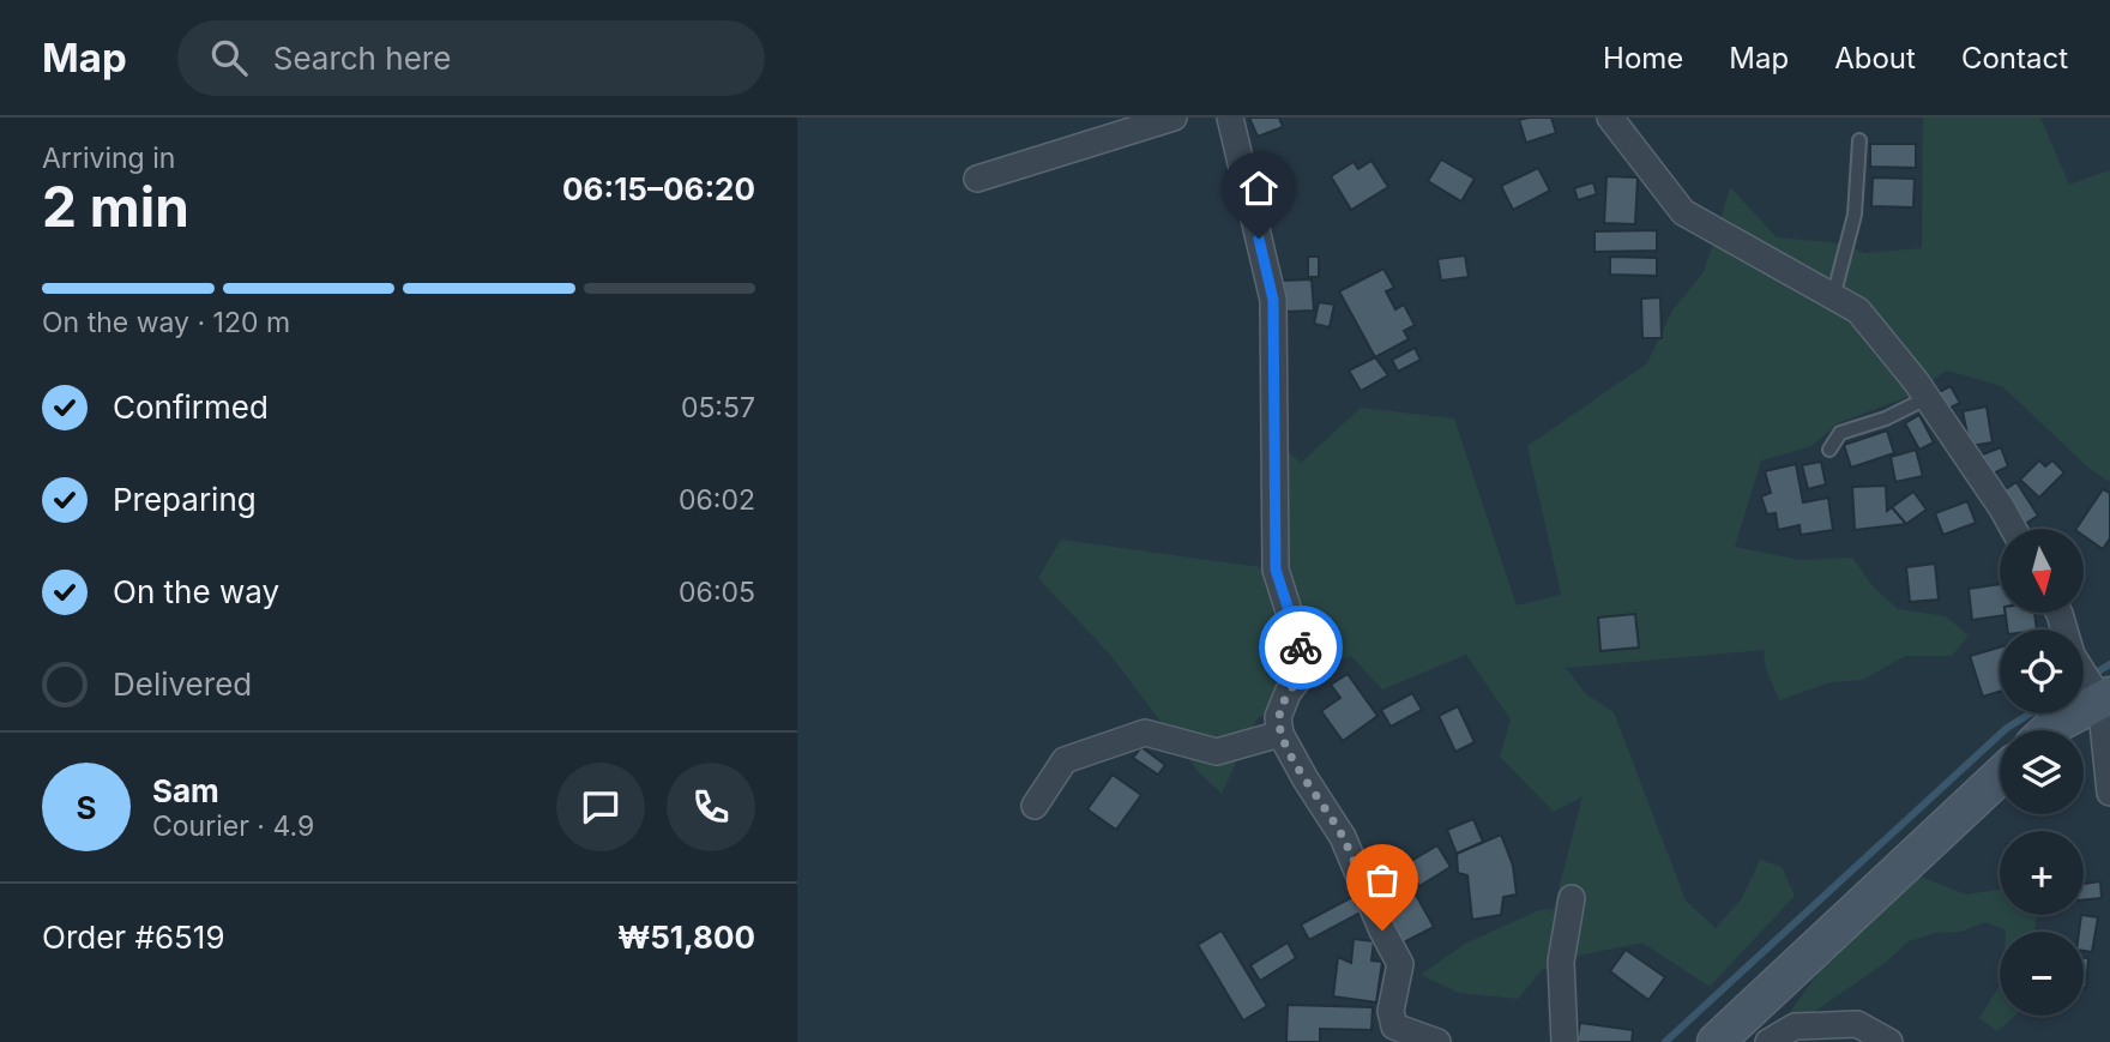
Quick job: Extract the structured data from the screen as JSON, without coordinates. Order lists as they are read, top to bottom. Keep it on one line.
{"north":"bottom","page":{"header":"Map","search":"Search here","nav":["Home","Map","About","Contact"],"heading":["2 min","Arriving in","06:15–06:20"],"panel":["Sam","Courier · 4.9","Order #6519","₩51,800"],"bar":"On the way · 120 m","list":[["Confirmed","05:57"],["Preparing","06:02"],["On the way","06:05"],"Delivered"],"map_buttons":["+","−"],"round":"S"}}
